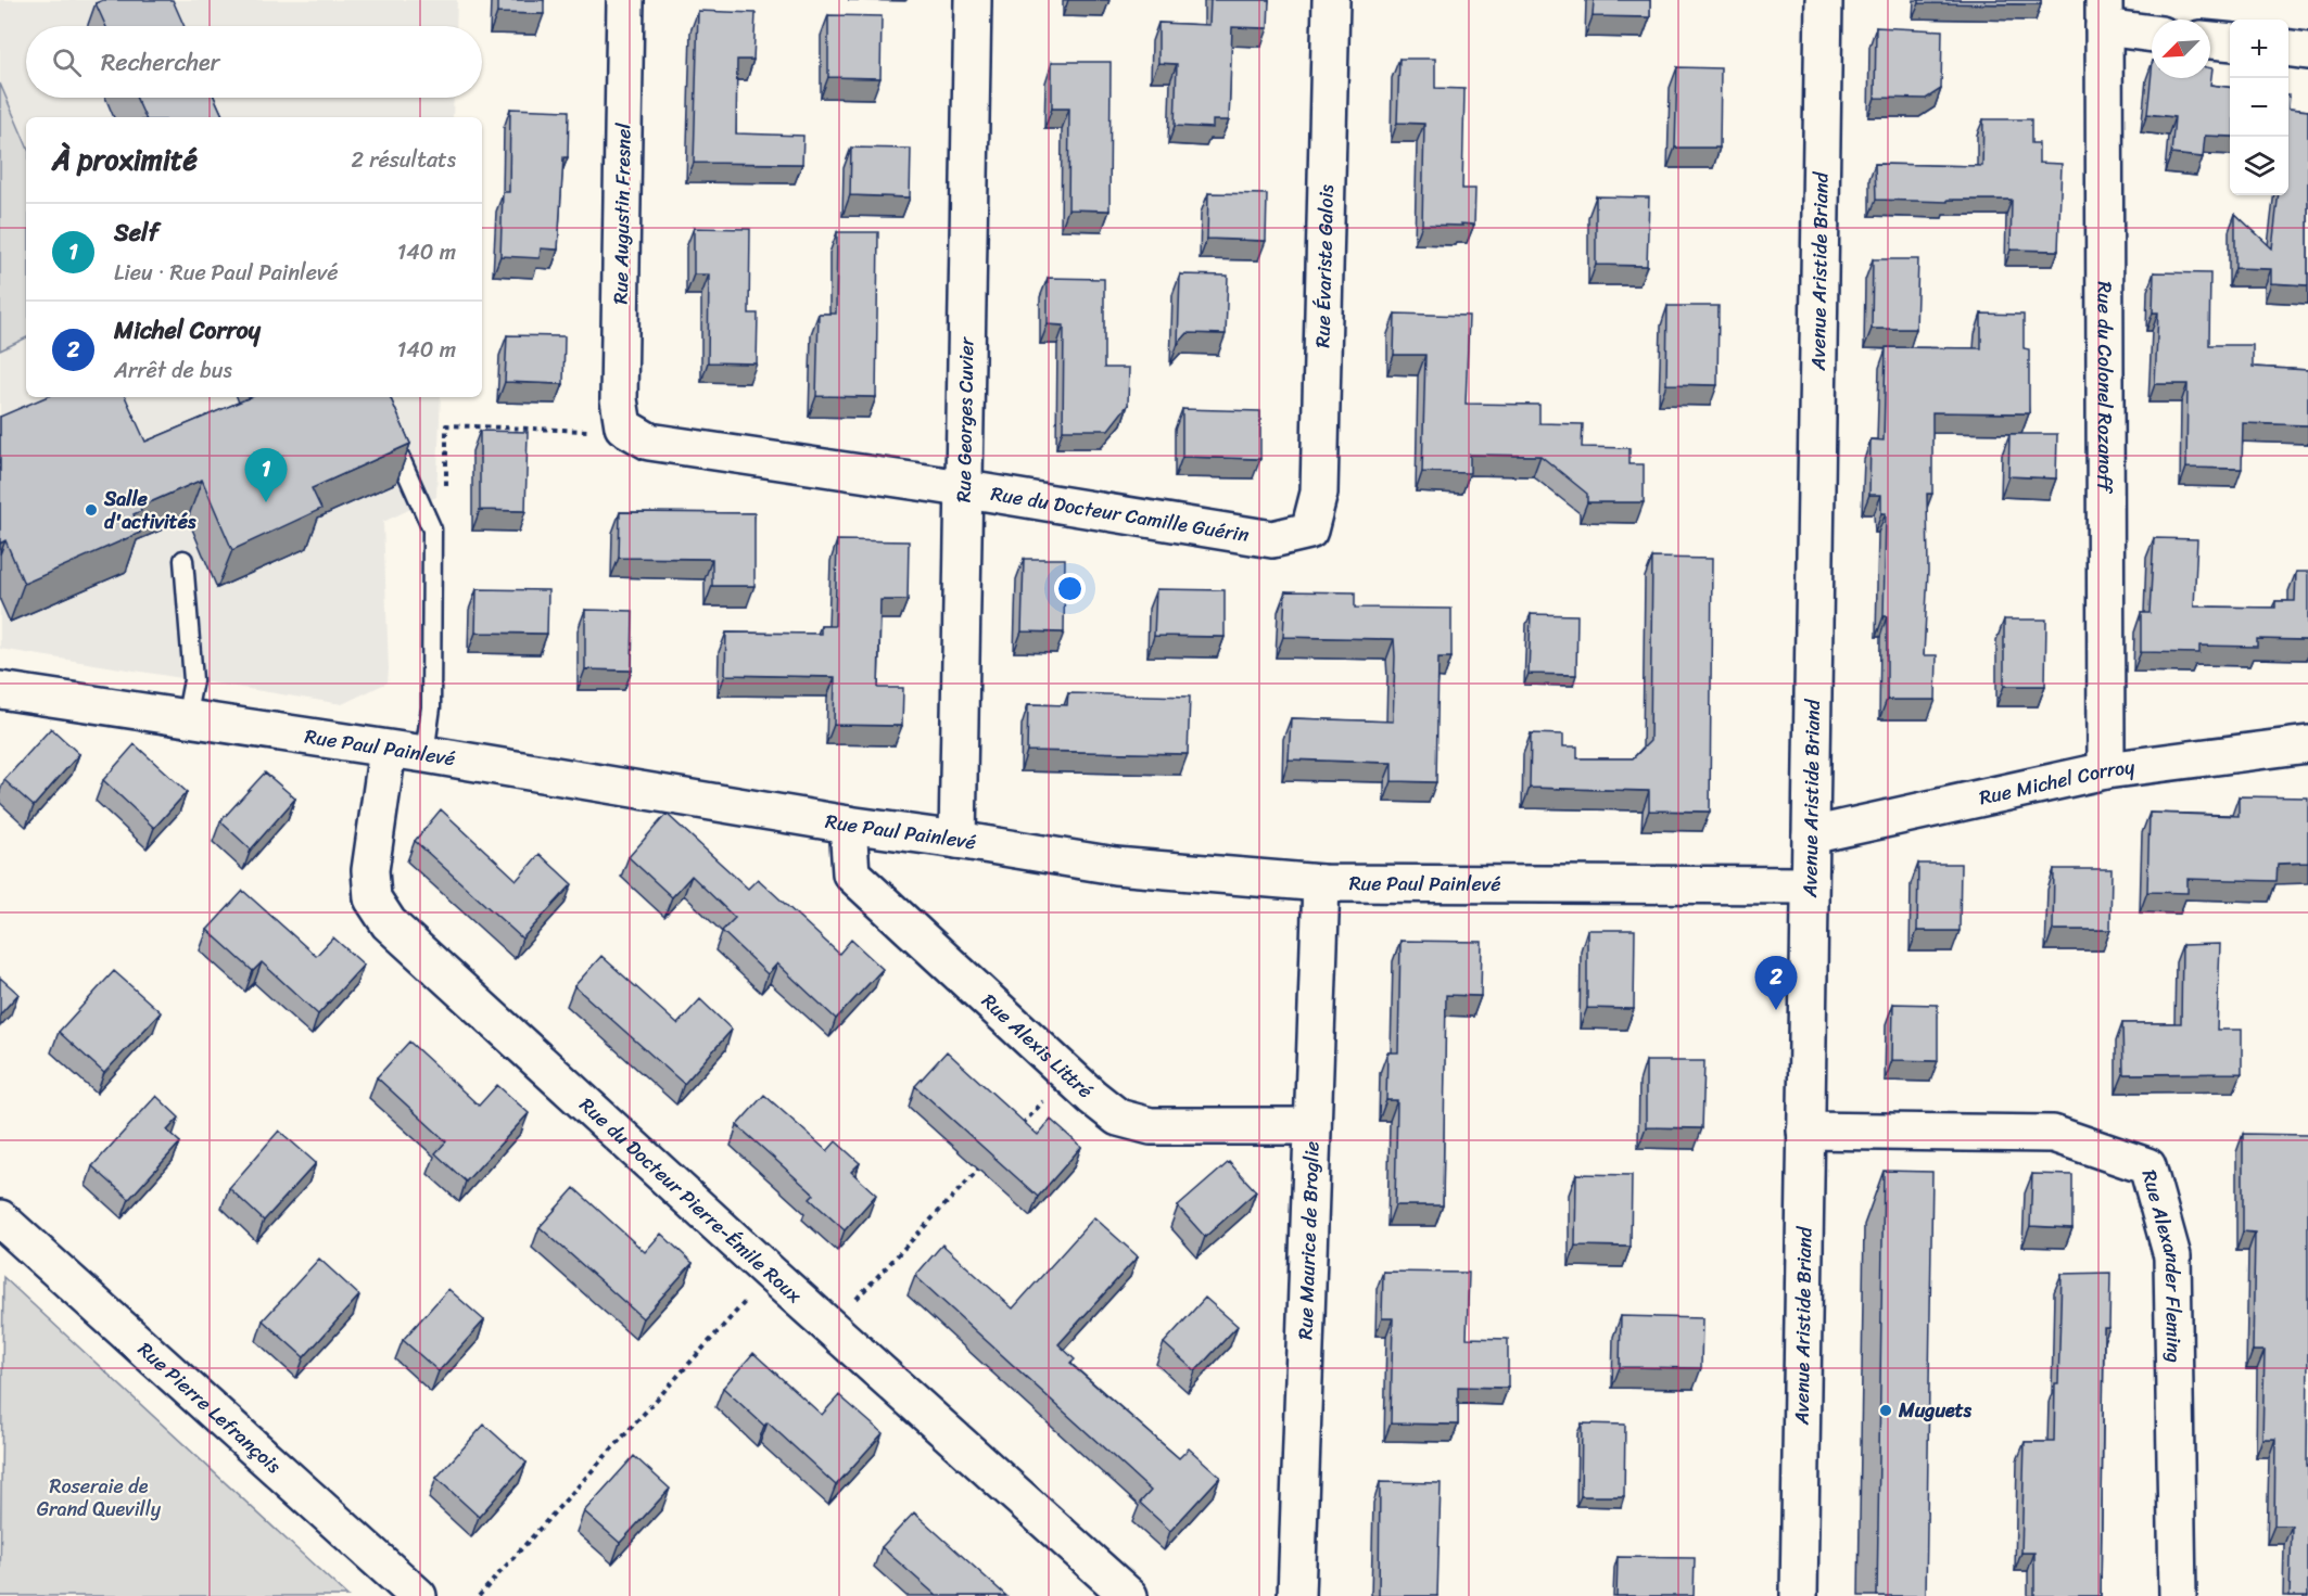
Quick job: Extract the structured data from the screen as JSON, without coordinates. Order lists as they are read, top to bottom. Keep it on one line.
{"streets":{"street":["Rue Augustin Fresnel","Rue Évariste Galois","Avenue Aristide Briand","Rue du Colonel Rozanoff","Rue Georges Cuvier","Rue du Docteur Camille Guérin","Rue Paul Painlevé","Rue Michel Corroy","Rue Alexis Littré","Rue du Docteur Pierre-Émile Roux","Rue Maurice de Broglie","Rue Alexander Fleming","Rue Pierre Lefrançois"]},"crossings":[["Rue Augustin Fresnel","Rue du Docteur Camille Guérin"],["Rue Évariste Galois","Rue du Docteur Camille Guérin"],["Avenue Aristide Briand","Rue Paul Painlevé"],["Avenue Aristide Briand","Rue Michel Corroy"],["Avenue Aristide Briand","Rue Alexander Fleming"],["Rue du Colonel Rozanoff","Rue Michel Corroy"],["Rue Georges Cuvier","Rue du Docteur Camille Guérin"],["Rue Georges Cuvier","Rue Paul Painlevé"],["Rue Paul Painlevé","Rue Alexis Littré"],["Rue Paul Painlevé","Rue du Docteur Pierre-Émile Roux"],["Rue Paul Painlevé","Rue Maurice de Broglie"],["Rue Alexis Littré","Rue Maurice de Broglie"]],"parks":["Roseraie de Grand Quevilly"],"places":["Salle d'activités","Muguets"],"north":"bottom left","page":{"map_buttons":["+","−"],"search":"Rechercher","heading":["À proximité","2 résultats"],"list":[{"mark":"1","name":"Self","note":"Lieu · Rue Paul Painlevé","value":"140 m"},{"mark":"2","name":"Michel Corroy","note":"Arrêt de bus","value":"140 m"}],"pins":["1","2"]}}
